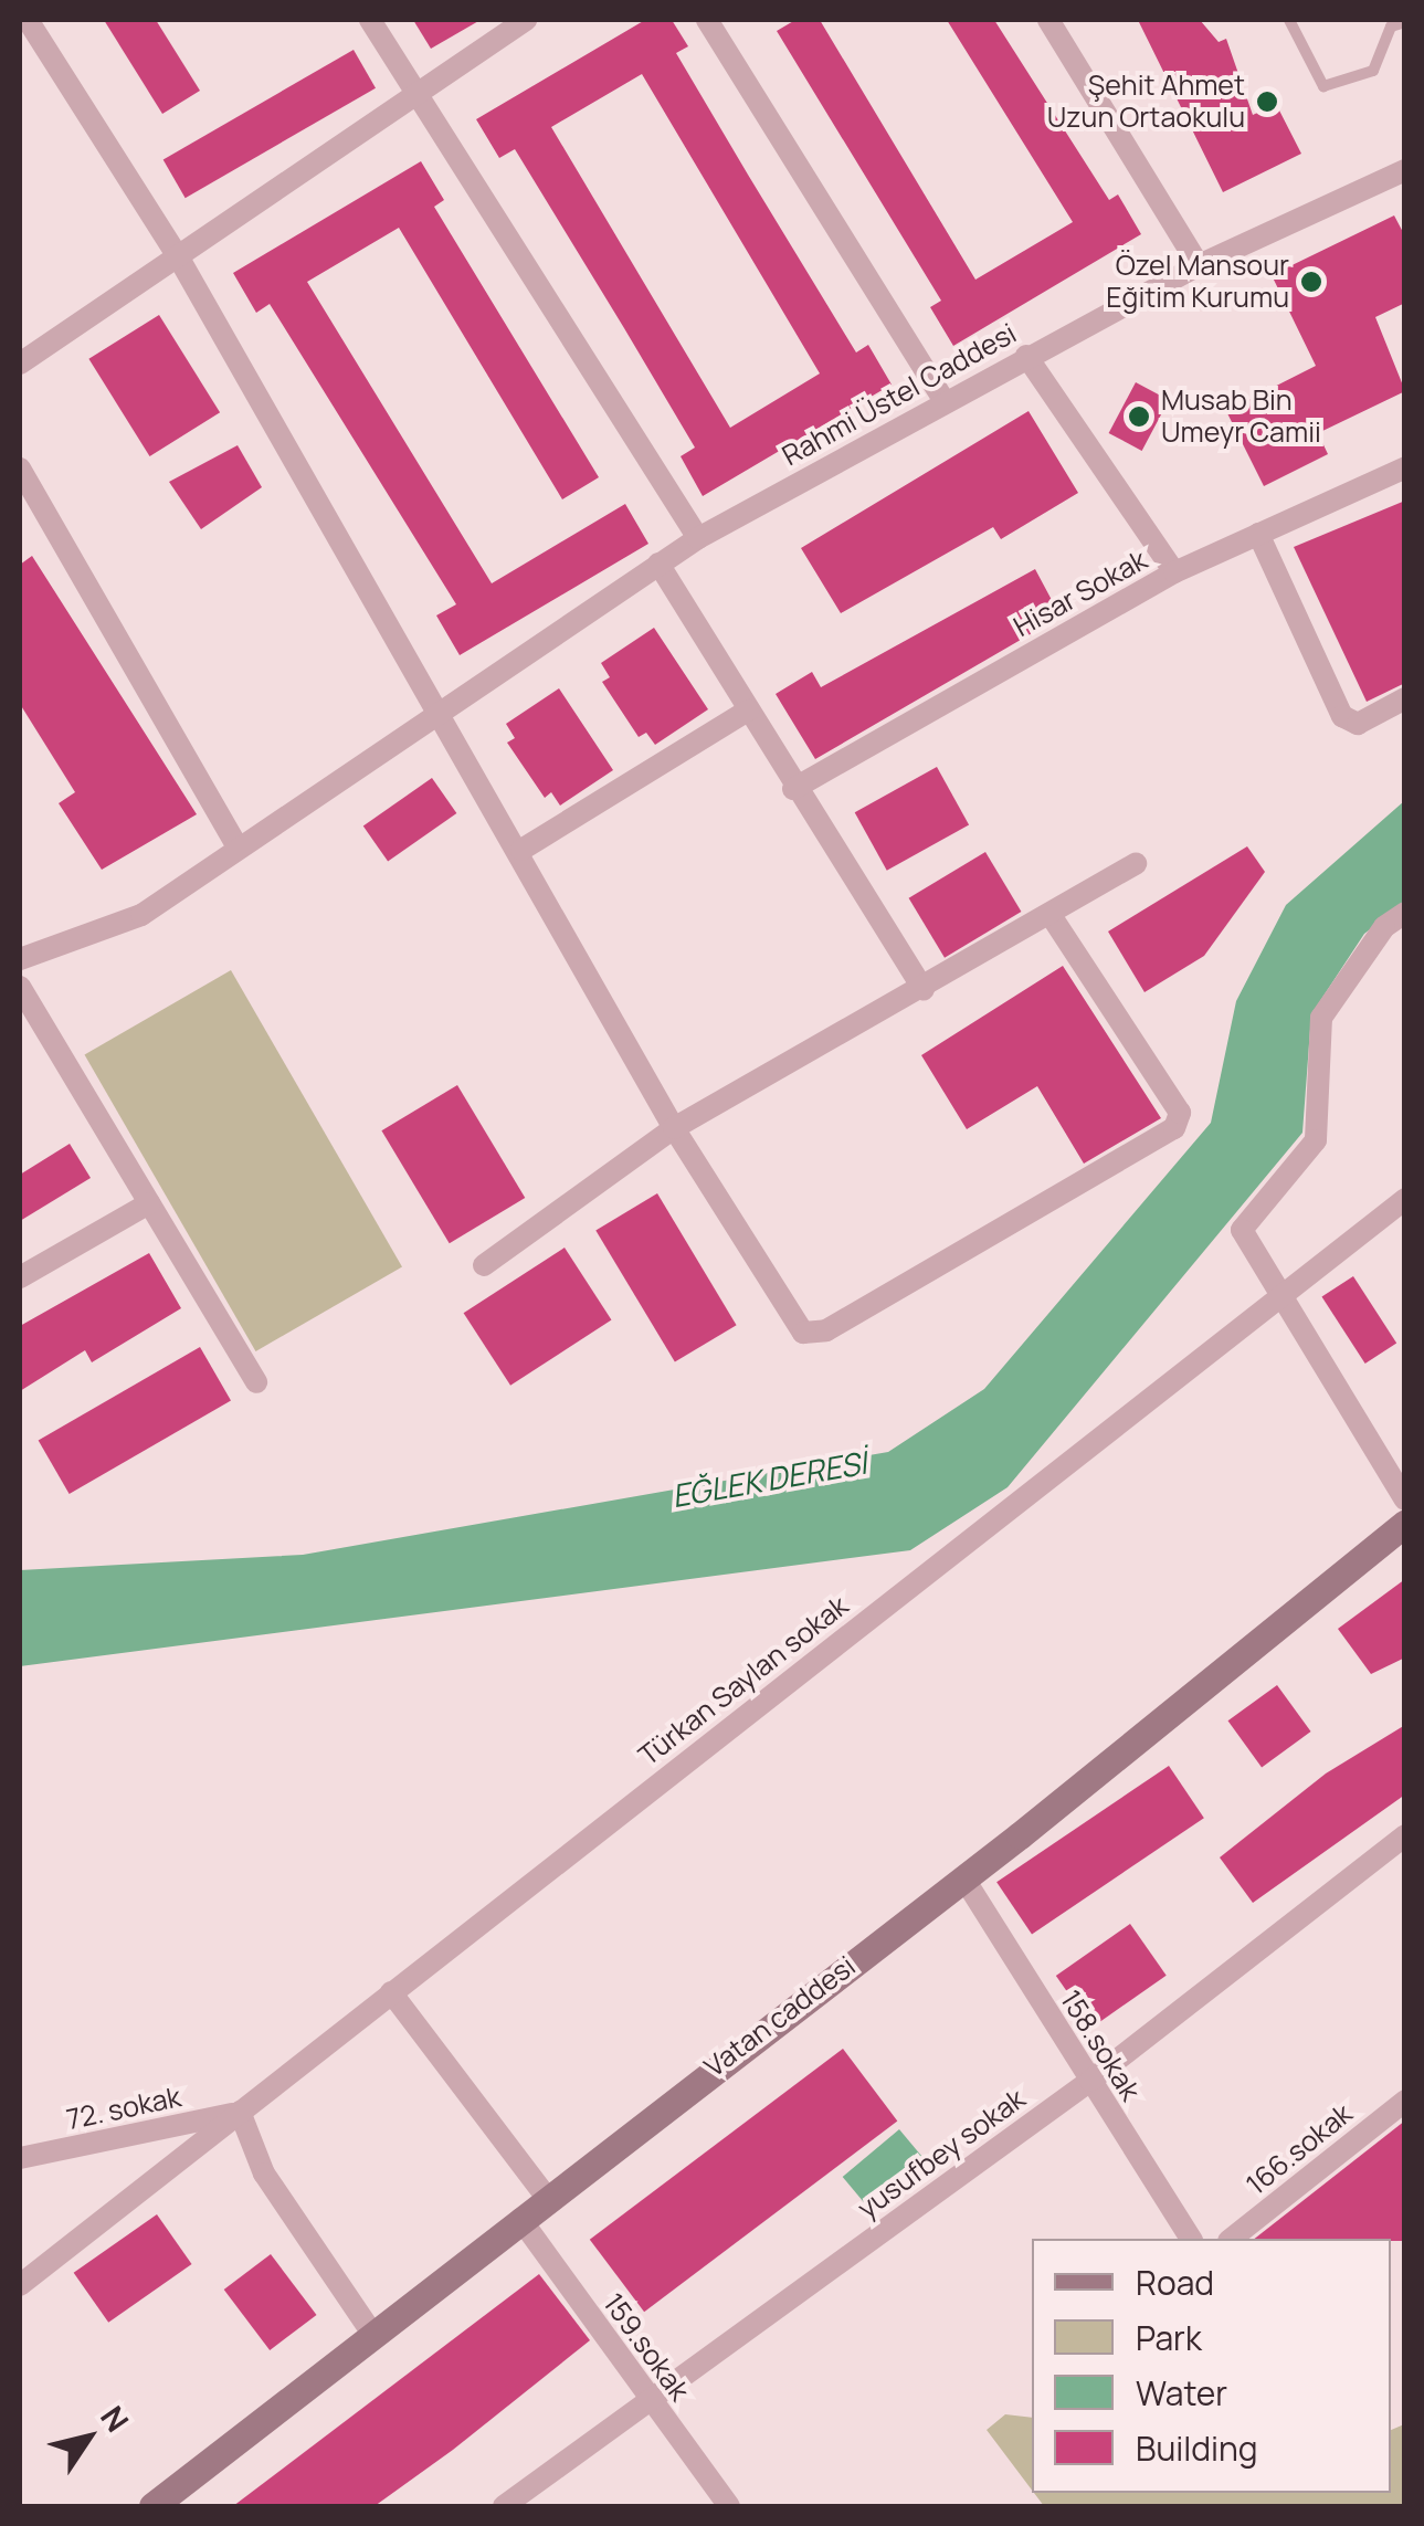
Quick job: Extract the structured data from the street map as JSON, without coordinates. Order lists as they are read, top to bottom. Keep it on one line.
{"streets":{"street":["Rahmi Üstel Caddesi","Hisar Sokak","Türkan Saylan sokak","Vatan caddesi","158.sokak","72. sokak","166.sokak","yusufbey sokak","159.sokak"]},"crossings":[["Türkan Saylan sokak","72. sokak"],["Vatan caddesi","158.sokak"],["Vatan caddesi","159.sokak"],["158.sokak","yusufbey sokak"],["yusufbey sokak","159.sokak"]],"water":["EĞLEK DERESİ"],"places":["Şehit Ahmet Uzun Ortaokulu","Özel Mansour Eğitim Kurumu","Musab Bin Umeyr Camii"],"legend":["Road","Park","Water","Building"],"north":"top right"}
